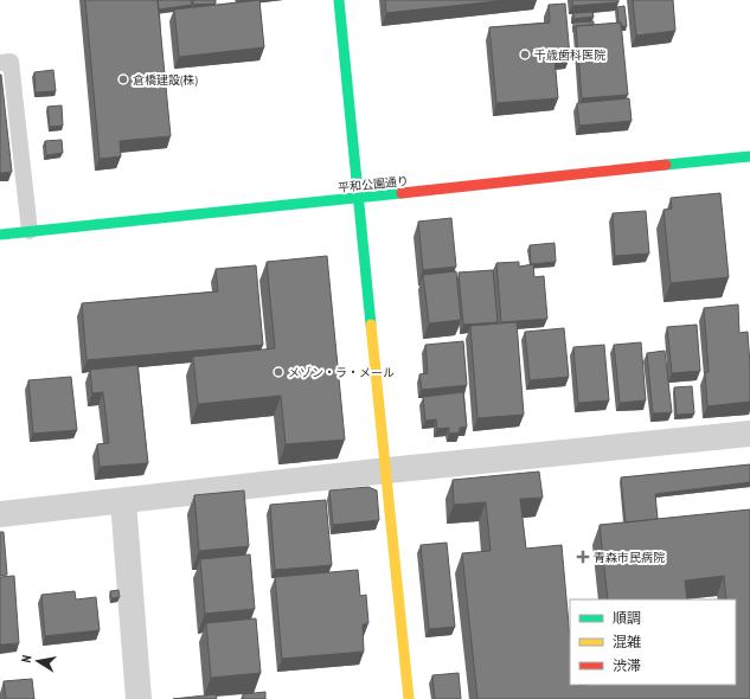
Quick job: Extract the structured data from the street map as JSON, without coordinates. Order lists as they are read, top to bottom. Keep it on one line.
{"streets":{"street":["平和公園通り"]},"places":{"other":["千歳歯科医院","倉橋建設(株)","メゾン・ラ・メール"],"health":["青森市民病院"]},"legend":["順調","混雑","渋滞"],"north":"left"}
